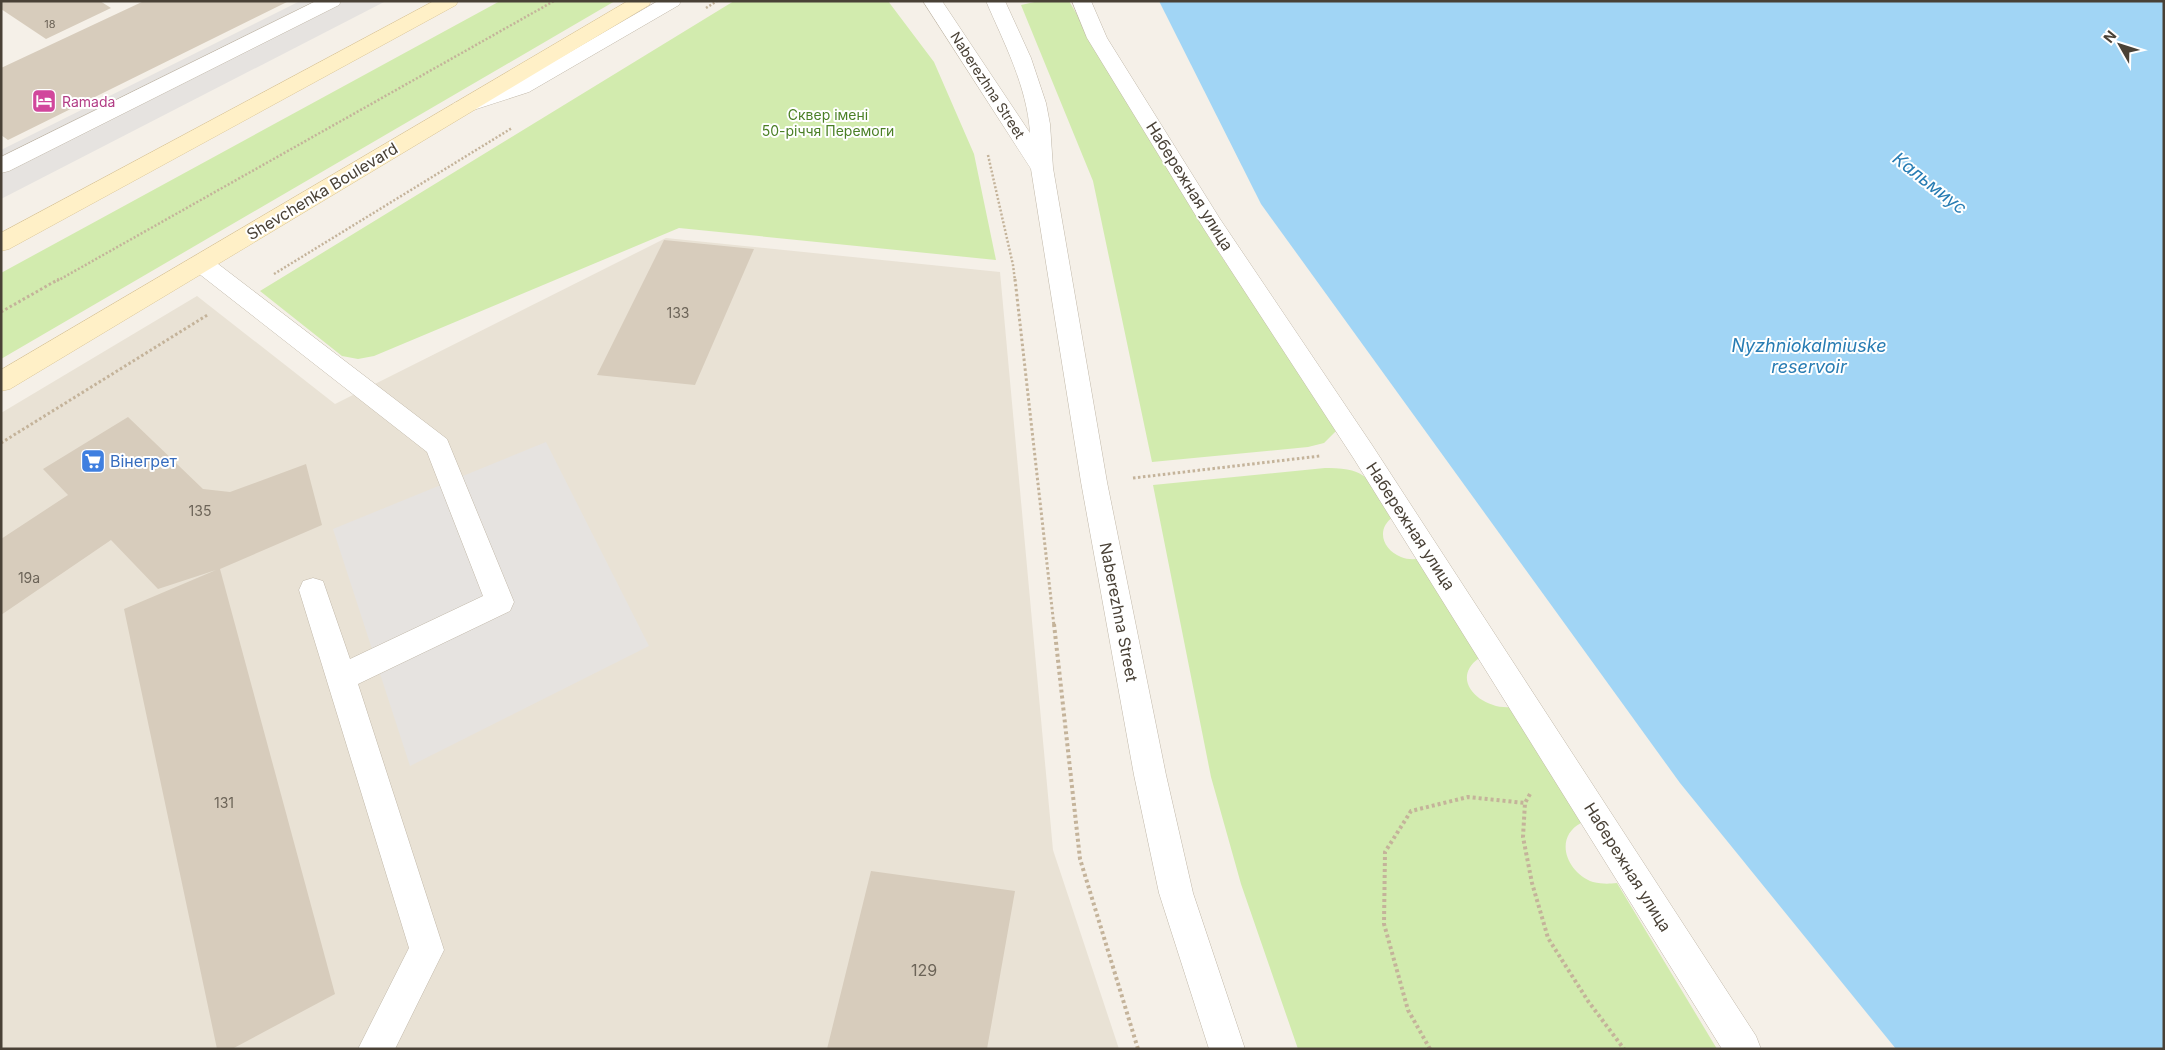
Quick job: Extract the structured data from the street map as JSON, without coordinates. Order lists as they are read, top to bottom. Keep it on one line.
{"streets":{"main road":["Shevchenka Boulevard"],"street":["Naberezhna Street","Набережная улица"]},"water":["Кальмиус","Nyzhniokalmiuske reservoir"],"parks":["Сквер імені 50-річчя Перемоги"],"places":{"hotel":["Ramada"],"supermarket":["Вінегрет"]},"house_numbers":["18","133","135","19а","131","129"],"north":"top left"}
